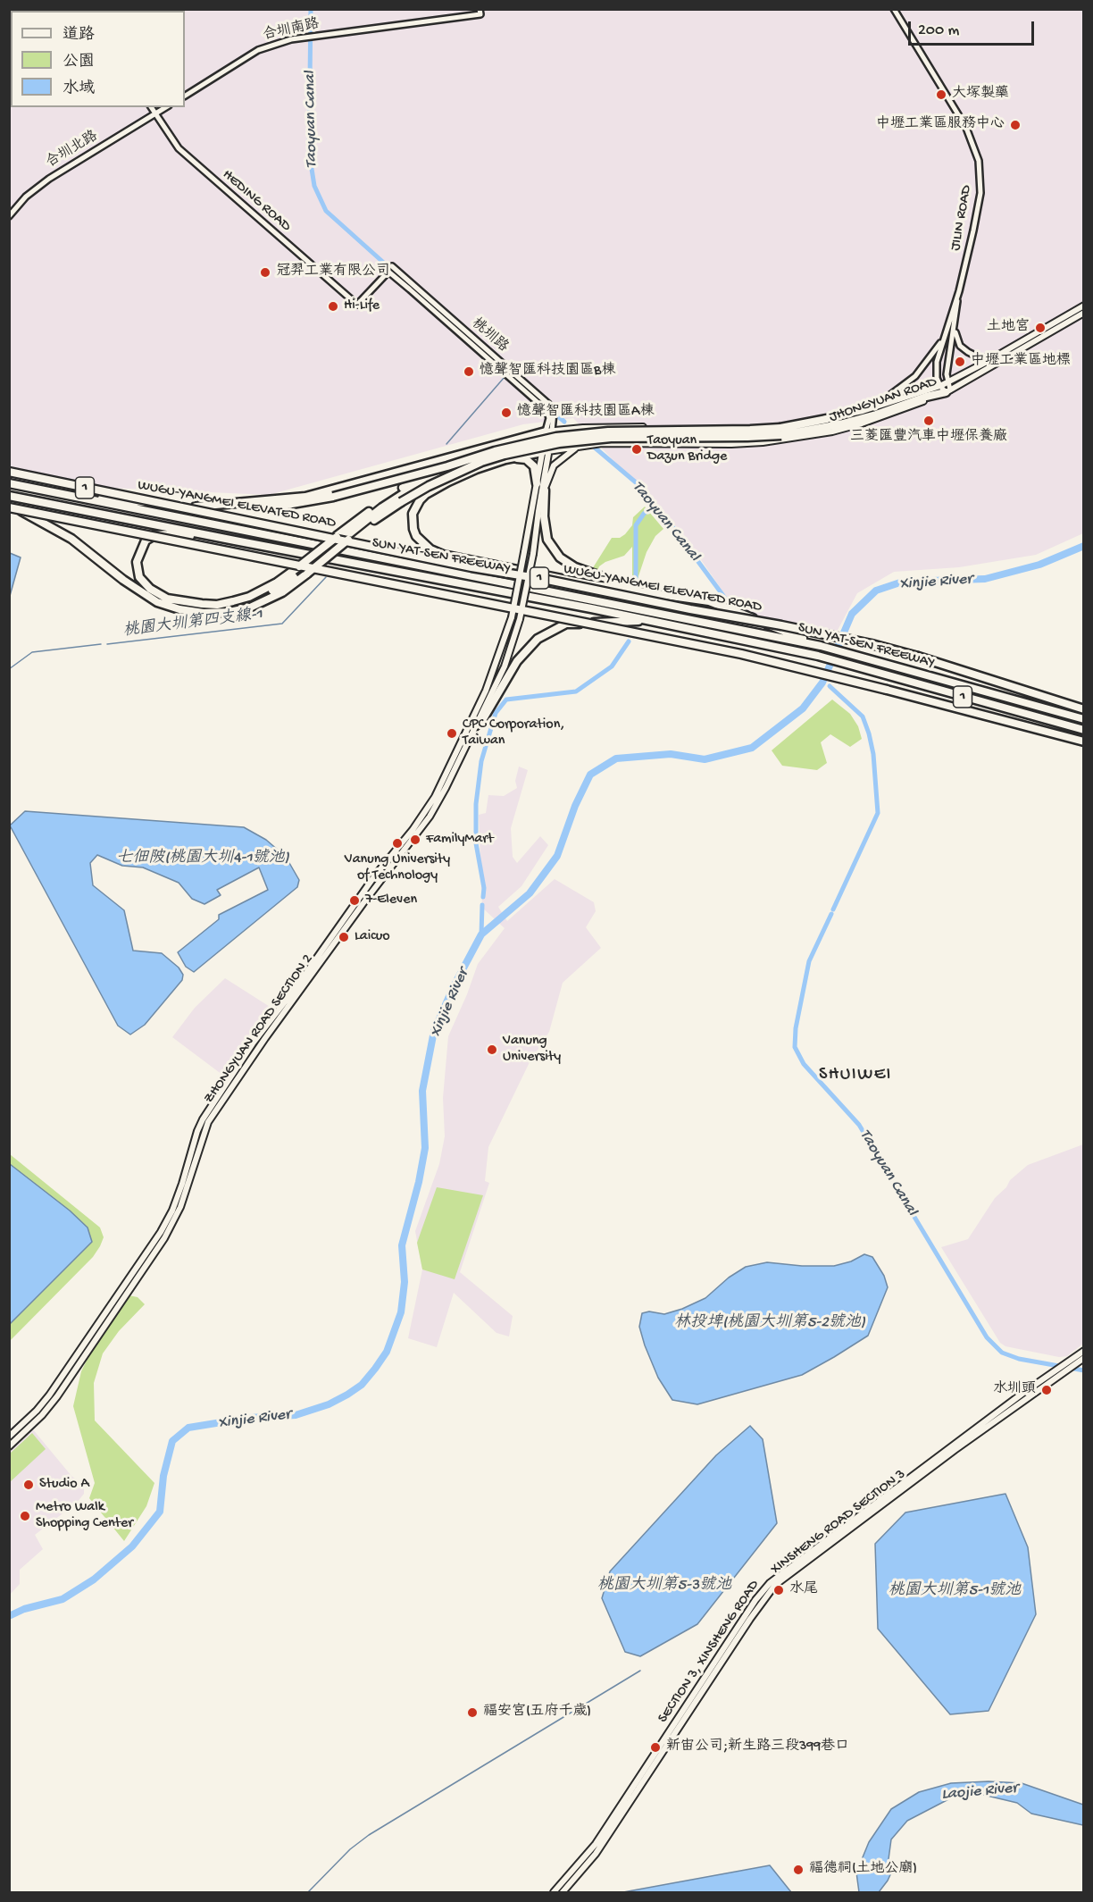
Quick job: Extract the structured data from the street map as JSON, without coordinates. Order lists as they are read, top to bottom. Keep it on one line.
{"streets":{"highway":["1","WUGU-YANGMEI ELEVATED ROAD","SUN YAT-SEN FREEWAY"],"main road":["JHONGYUAN ROAD","ZHONGYUAN ROAD SECTION 2","XINSHENG ROAD SECTION 3","SECTION 3, XINSHENG ROAD"],"street":["合圳南路","合圳北路","HEDING ROAD","JILIN ROAD","桃圳路"]},"crossings":[["合圳北路","HEDING ROAD"],["HEDING ROAD","桃圳路"],["JILIN ROAD","JHONGYUAN ROAD"],["桃圳路","JHONGYUAN ROAD"]],"districts":["SHUIWEI"],"water":["Taoyuan Canal","Xinjie River","桃園大圳第四支線-1","七佃陂(桃園大圳4-1號池)","林投埤(桃園大圳第5-2號池)","桃園大圳第5-3號池","桃園大圳第5-1號池","Laojie River"],"places":["大塚製藥","中壢工業區服務中心","冠羿工業有限公司","Hi-Life","土地宮","中壢工業區地標","憶聲智匯科技園區B棟","憶聲智匯科技園區A棟","三菱匯豐汽車中壢保養廠","Taoyuan Dazun Bridge","CPC Corporation, Taiwan","FamilyMart","Vanung University of Technology","7-Eleven","Laicuo","Vanung University","水圳頭","Studio A","Metro Walk Shopping Center","水尾","福安宮(五府千歲)","新宙公司;新生路三段399巷口","福德祠(土地公廟)"],"legend":["道路","公園","水域"],"scale_bar":"200 m"}
